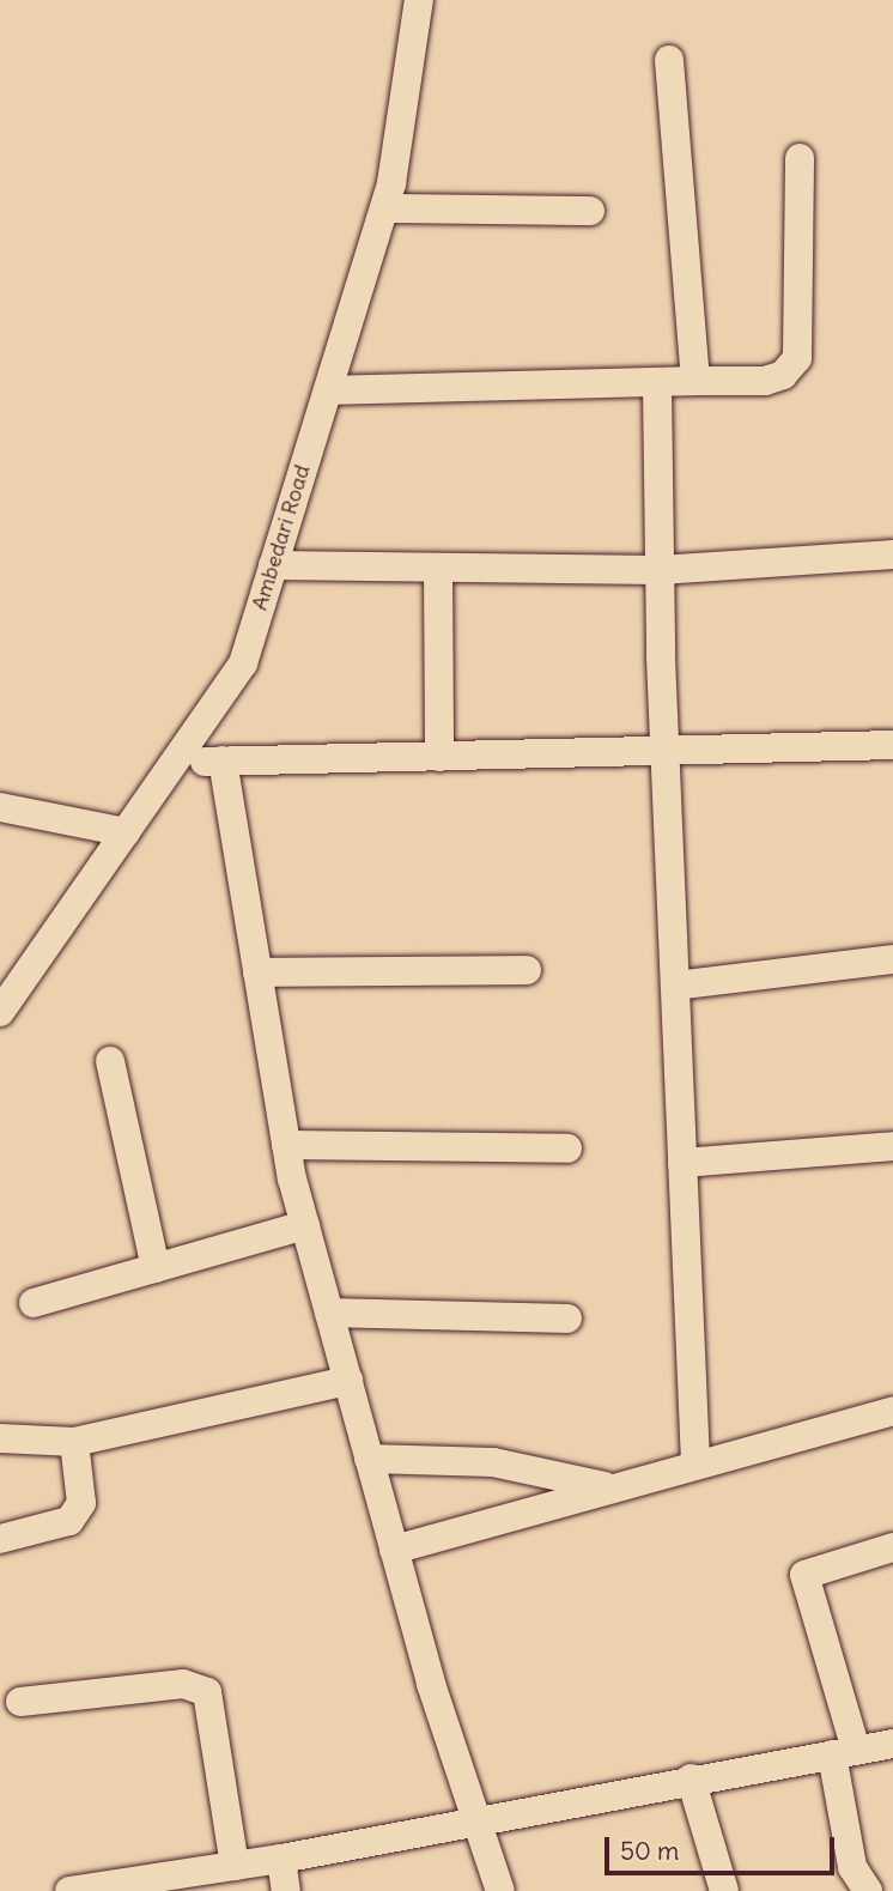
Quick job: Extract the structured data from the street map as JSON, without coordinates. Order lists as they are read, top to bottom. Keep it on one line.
{"streets":{"street":["Ambedari Road"]},"scale_bar":"50 m"}
